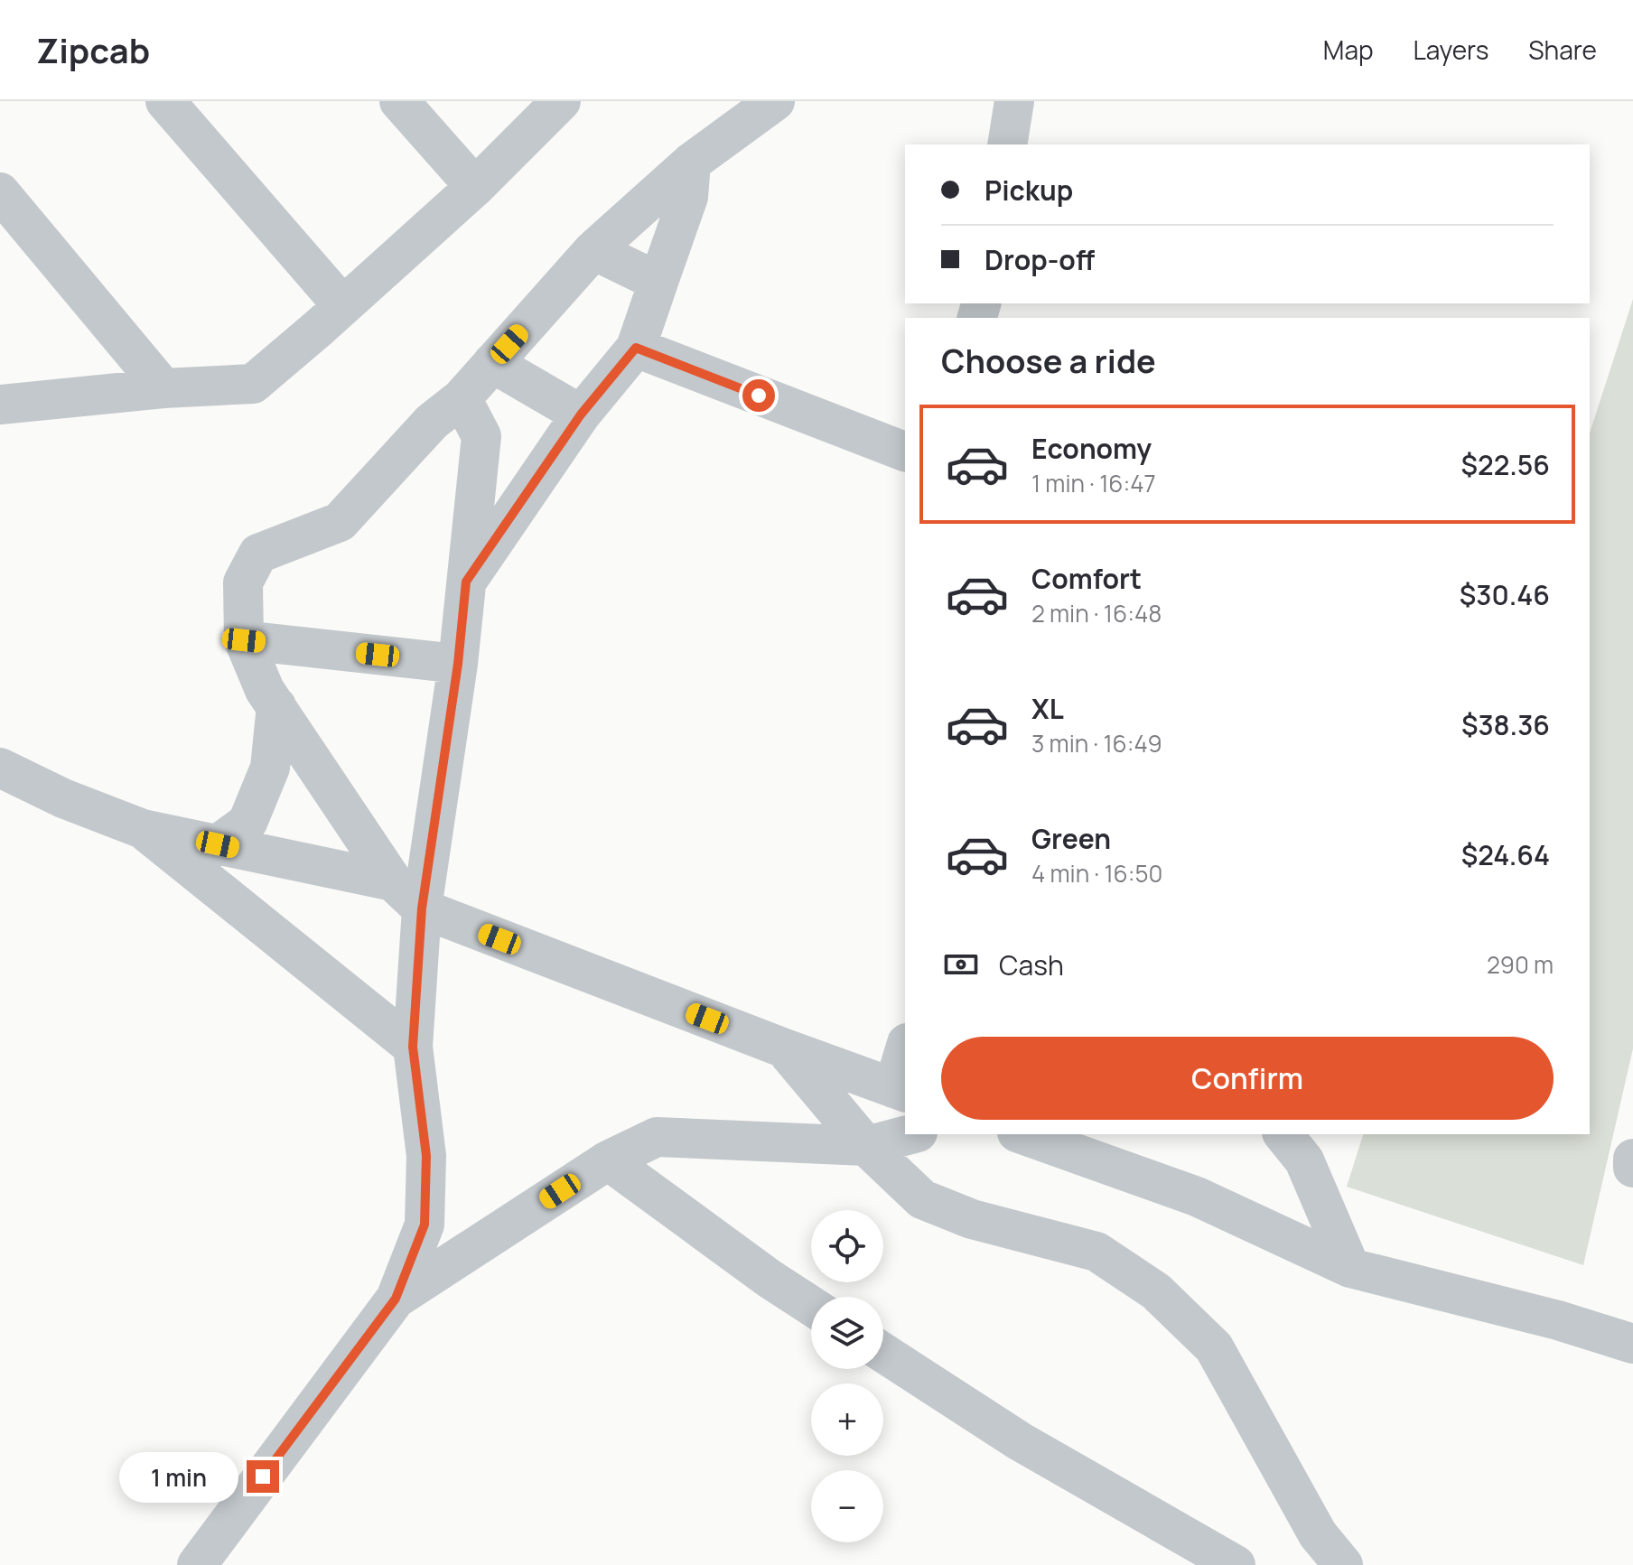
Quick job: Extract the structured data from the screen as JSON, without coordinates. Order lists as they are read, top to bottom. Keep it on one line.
{"page":{"header":"Zipcab","nav":["Map","Layers","Share"],"banner":["Pickup","Drop-off"],"heading":"Choose a ride","list":[{"name":"Economy","note":"1 min · 16:47","value":"$22.56"},{"name":"Comfort","note":"2 min · 16:48","value":"$30.46"},{"name":"XL","note":"3 min · 16:49","value":"$38.36"},{"name":"Green","note":"4 min · 16:50","value":"$24.64"}],"pay":["Cash","290 m"],"buttons":"Confirm","map_buttons":["+","−"],"bubble":"1 min"}}
